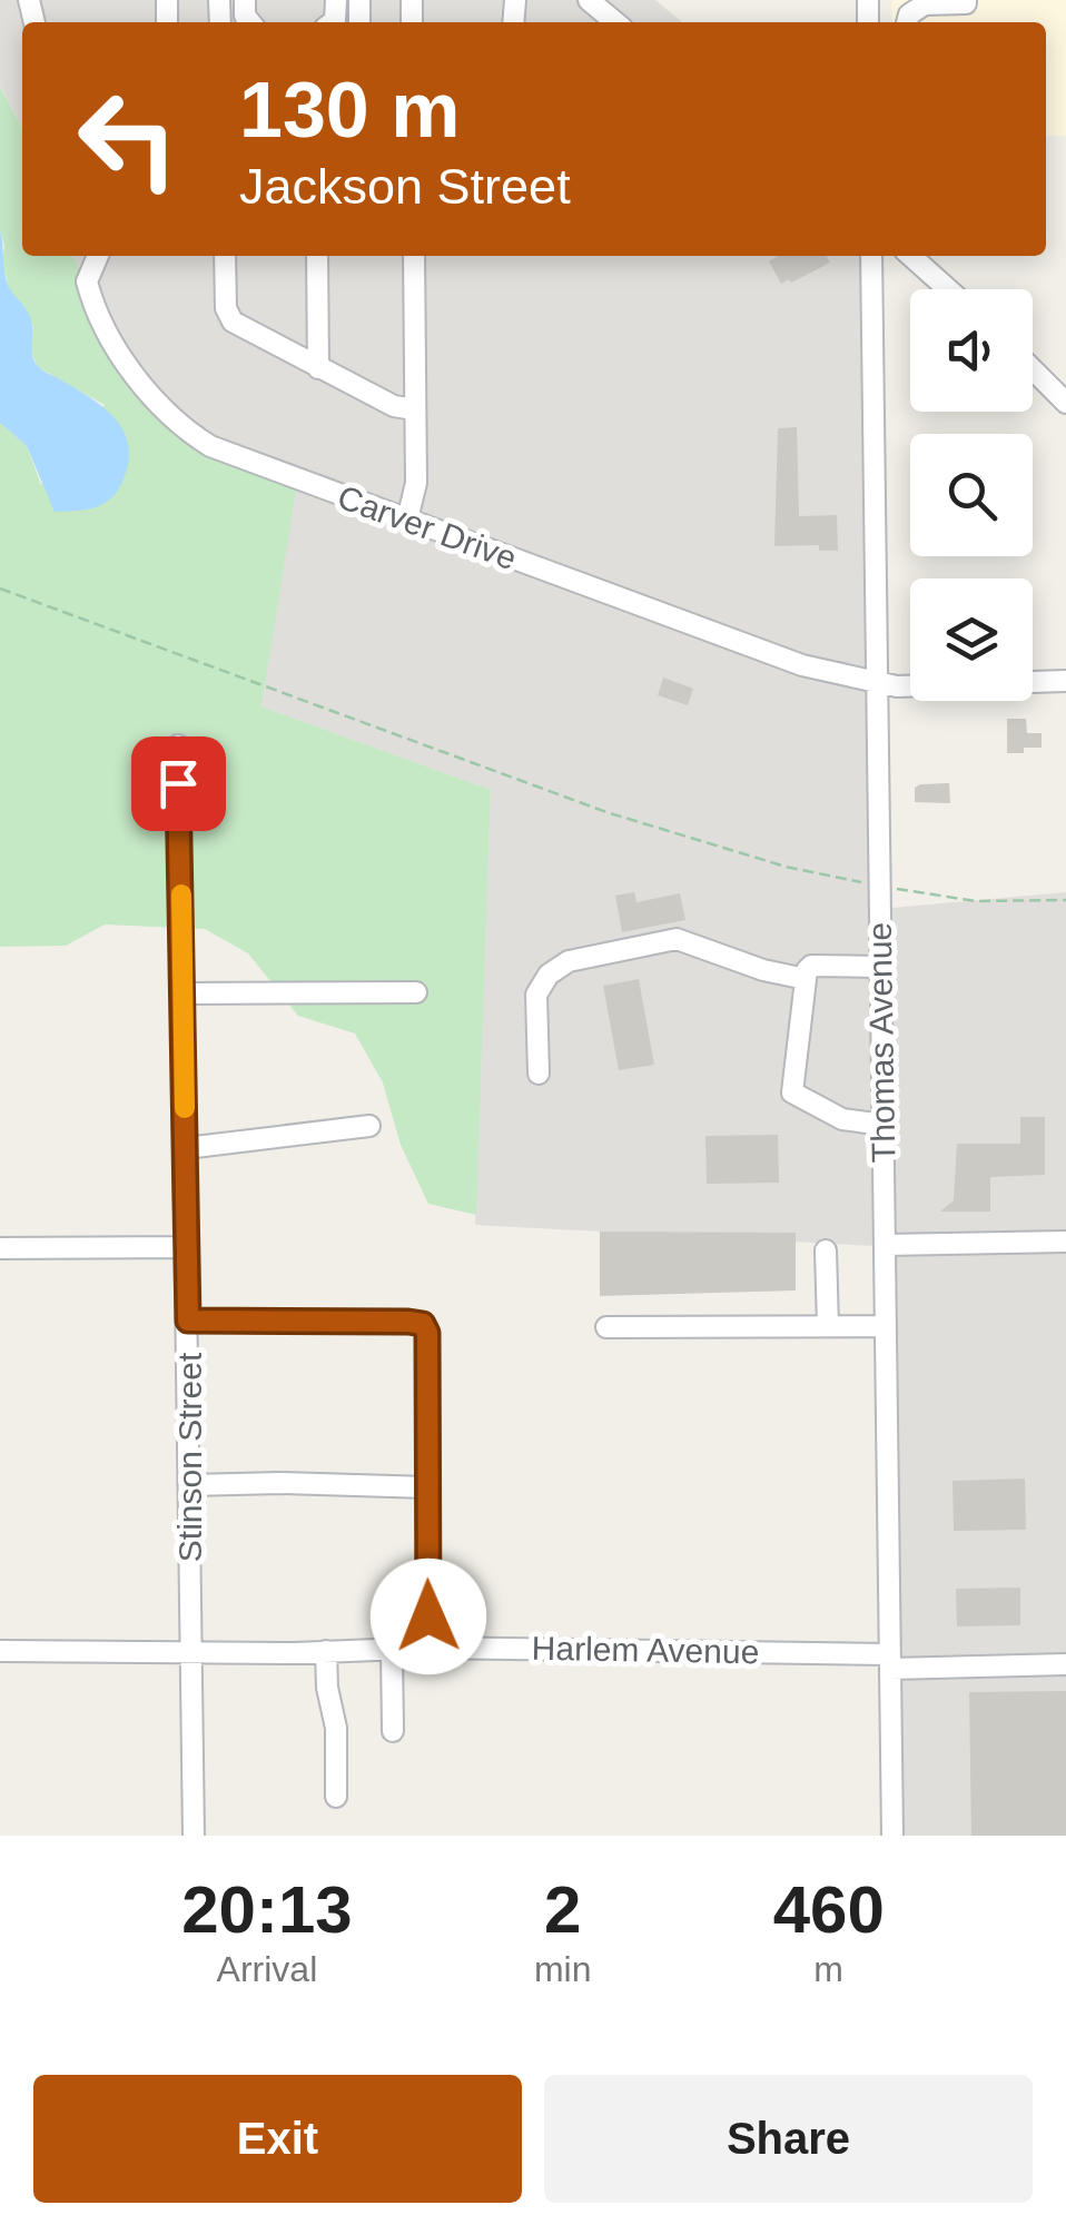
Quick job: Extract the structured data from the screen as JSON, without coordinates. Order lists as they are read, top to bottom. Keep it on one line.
{"streets":{"street":["Carver Drive","Thomas Avenue","Stinson Street","Harlem Avenue"]},"crossings":[["Carver Drive","Thomas Avenue"],["Thomas Avenue","Harlem Avenue"],["Stinson Street","Harlem Avenue"]],"page":{"turn":["130 m","Jackson Street"],"eta":["20:13","Arrival","2","min","460","m"],"buttons":["Exit","Share"]}}
